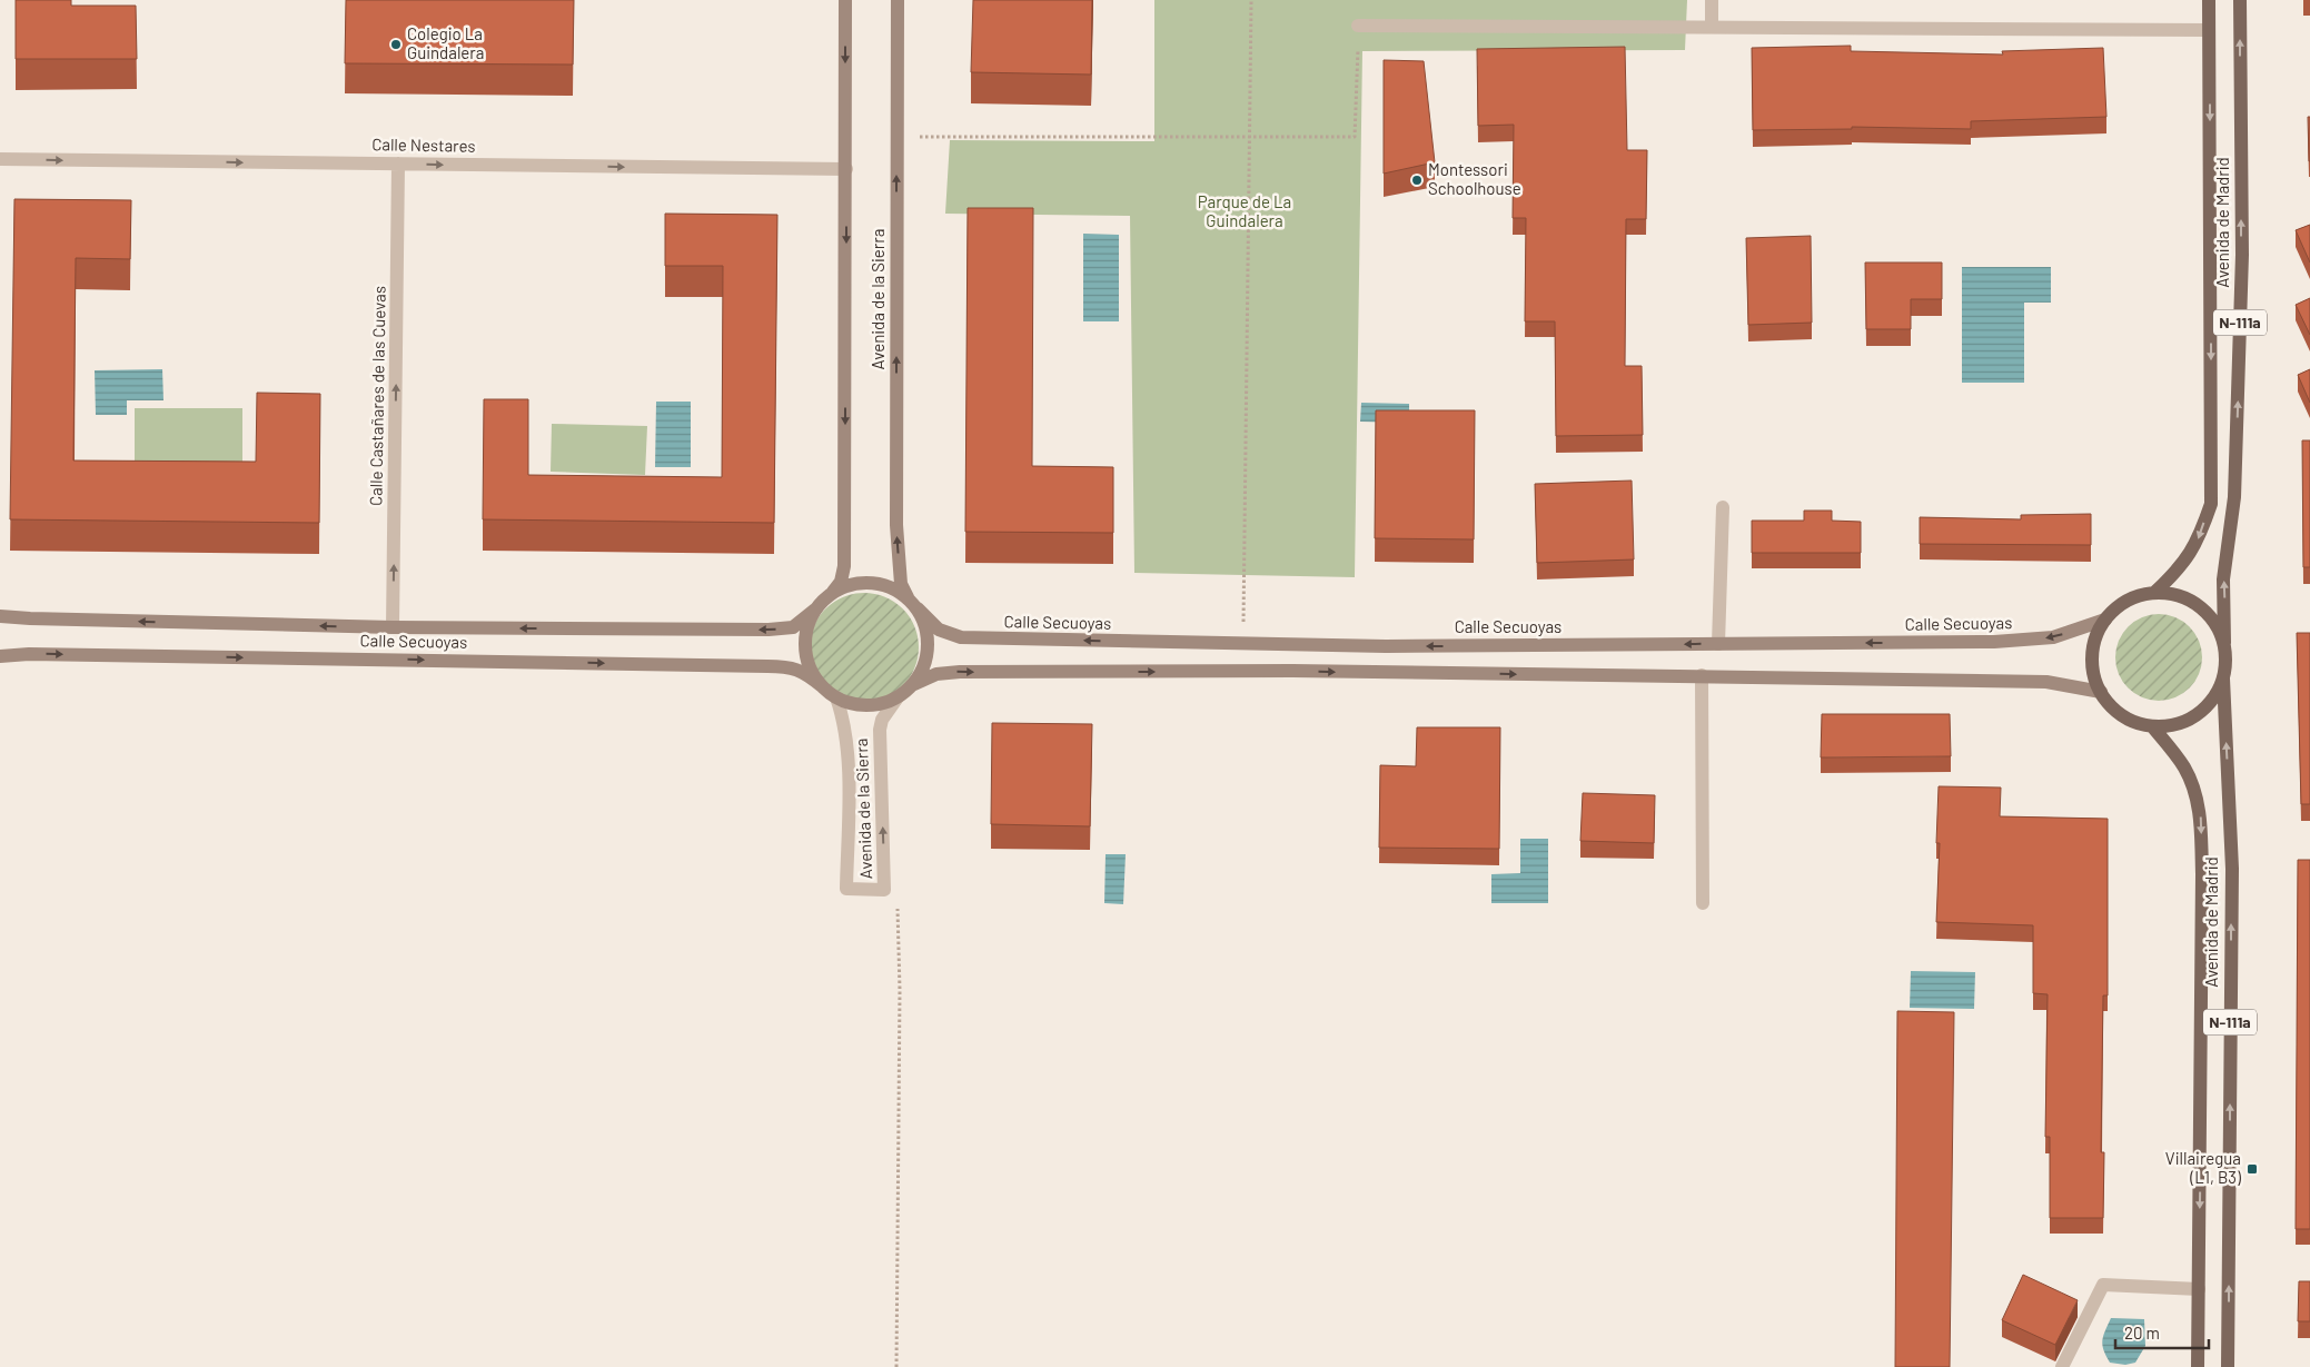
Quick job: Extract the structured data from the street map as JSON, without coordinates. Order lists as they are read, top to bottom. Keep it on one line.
{"streets":{"main road":["Avenida de Madrid","Avenida de la Sierra","N-111a","Calle Secuoyas"],"street":["Calle Nestares","Calle Castañares de las Cuevas"]},"crossings":[["Calle Nestares","Avenida de la Sierra"],["Calle Nestares","Calle Castañares de las Cuevas"],["Avenida de Madrid","N-111a"],["Avenida de Madrid","Calle Secuoyas"],["Avenida de la Sierra","Calle Secuoyas"],["N-111a","Calle Secuoyas"],["Calle Castañares de las Cuevas","Calle Secuoyas"]],"one_way":["Calle Nestares","Calle Castañares de las Cuevas"],"parks":["Parque de La Guindalera"],"places":{"other":["Colegio La Guindalera","Montessori Schoolhouse"],"transit":["Villairegua (L1, B3)"]},"scale_bar":"20 m"}
